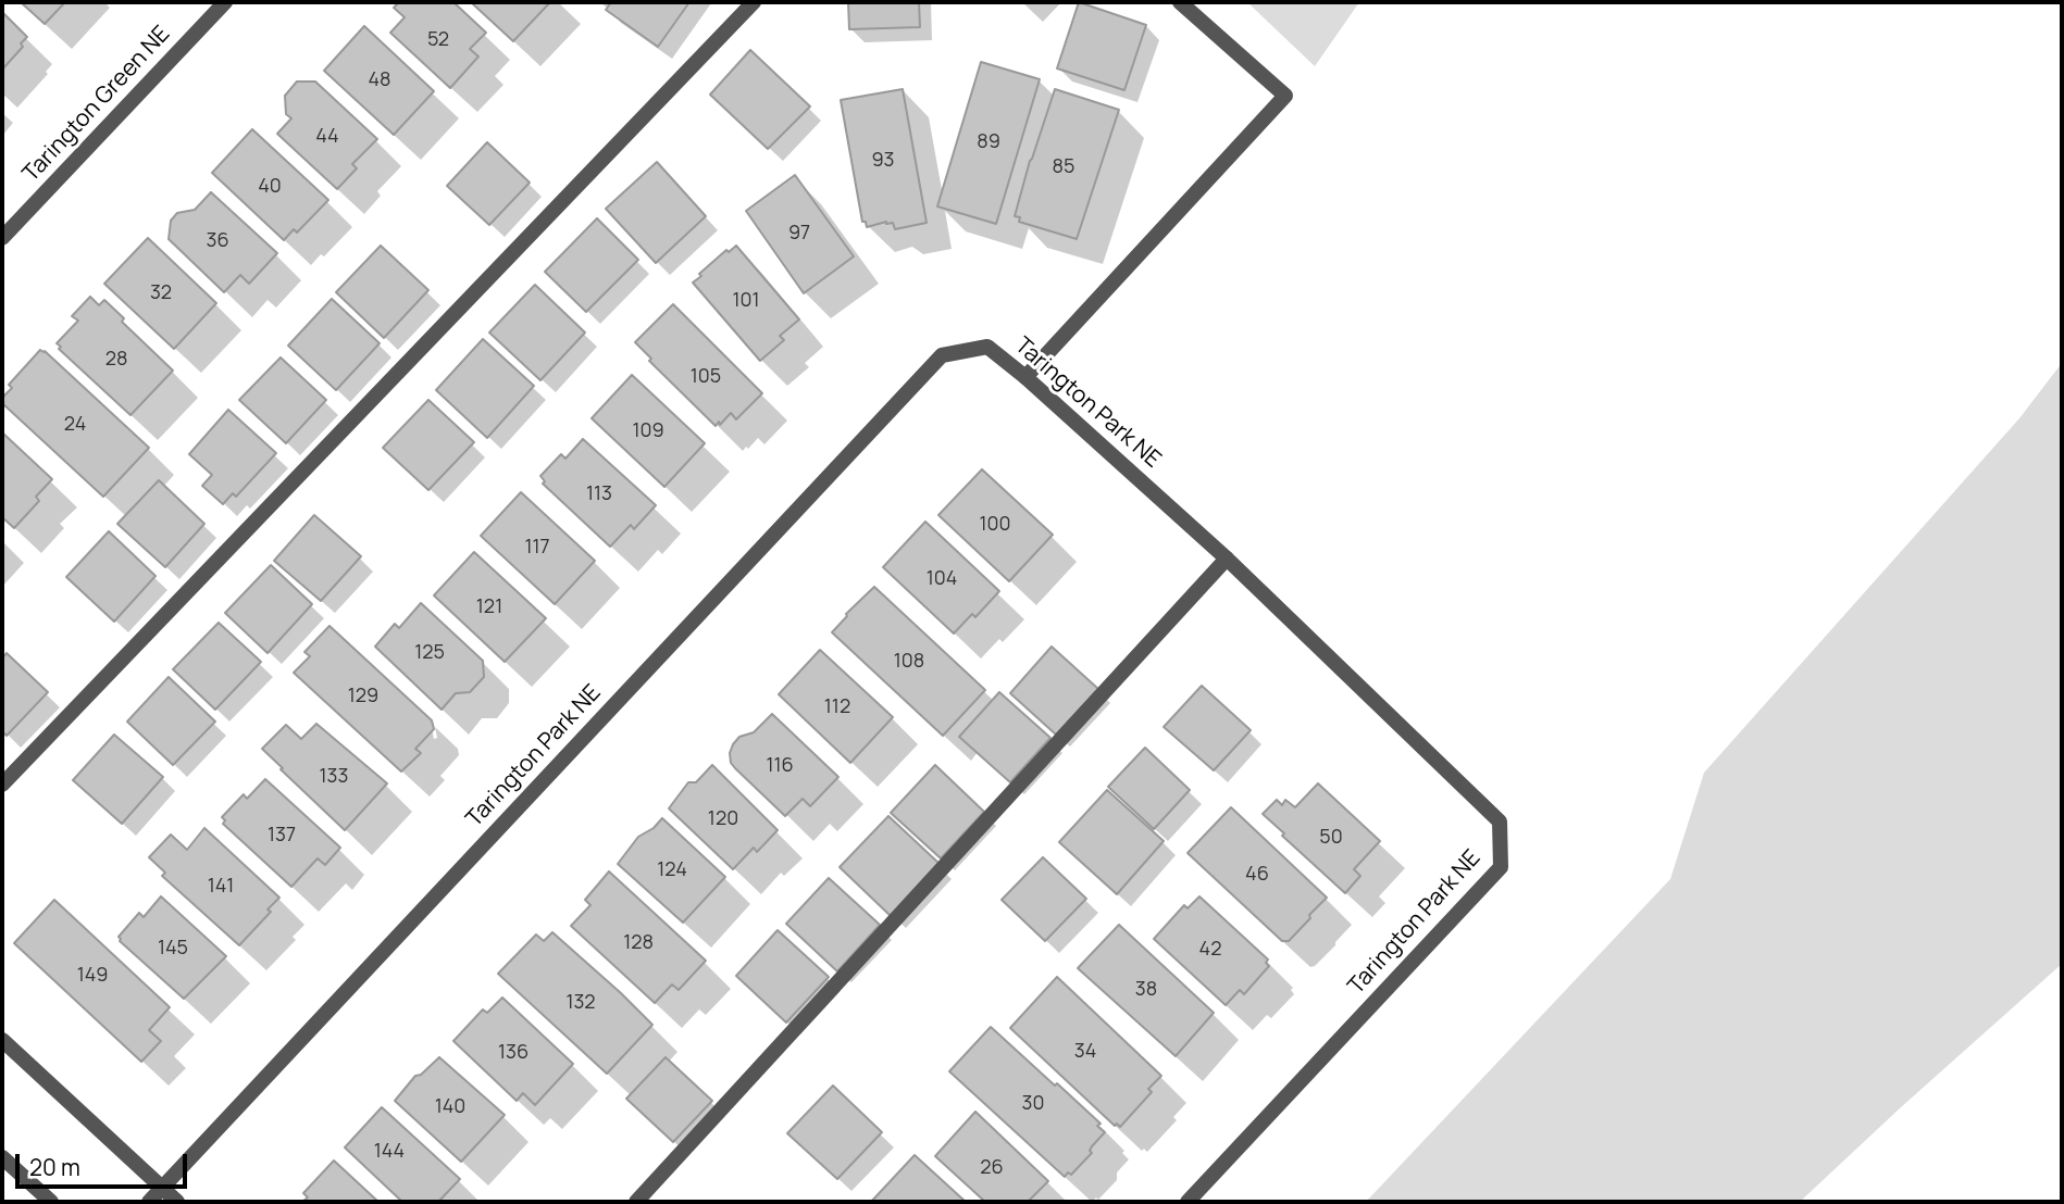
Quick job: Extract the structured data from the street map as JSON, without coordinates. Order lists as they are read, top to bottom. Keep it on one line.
{"streets":{"street":["Tarington Green NE","Tarington Park NE"]},"house_numbers":["52","48","44","89","93","85","40","97","36","32","101","28","105","24","109","113","100","117","104","121","125","108","129","112","116","133","120","137","50","124","46","141","128","145","42","149","38","132","34","136","30","140","144","26"],"scale_bar":"20 m"}
